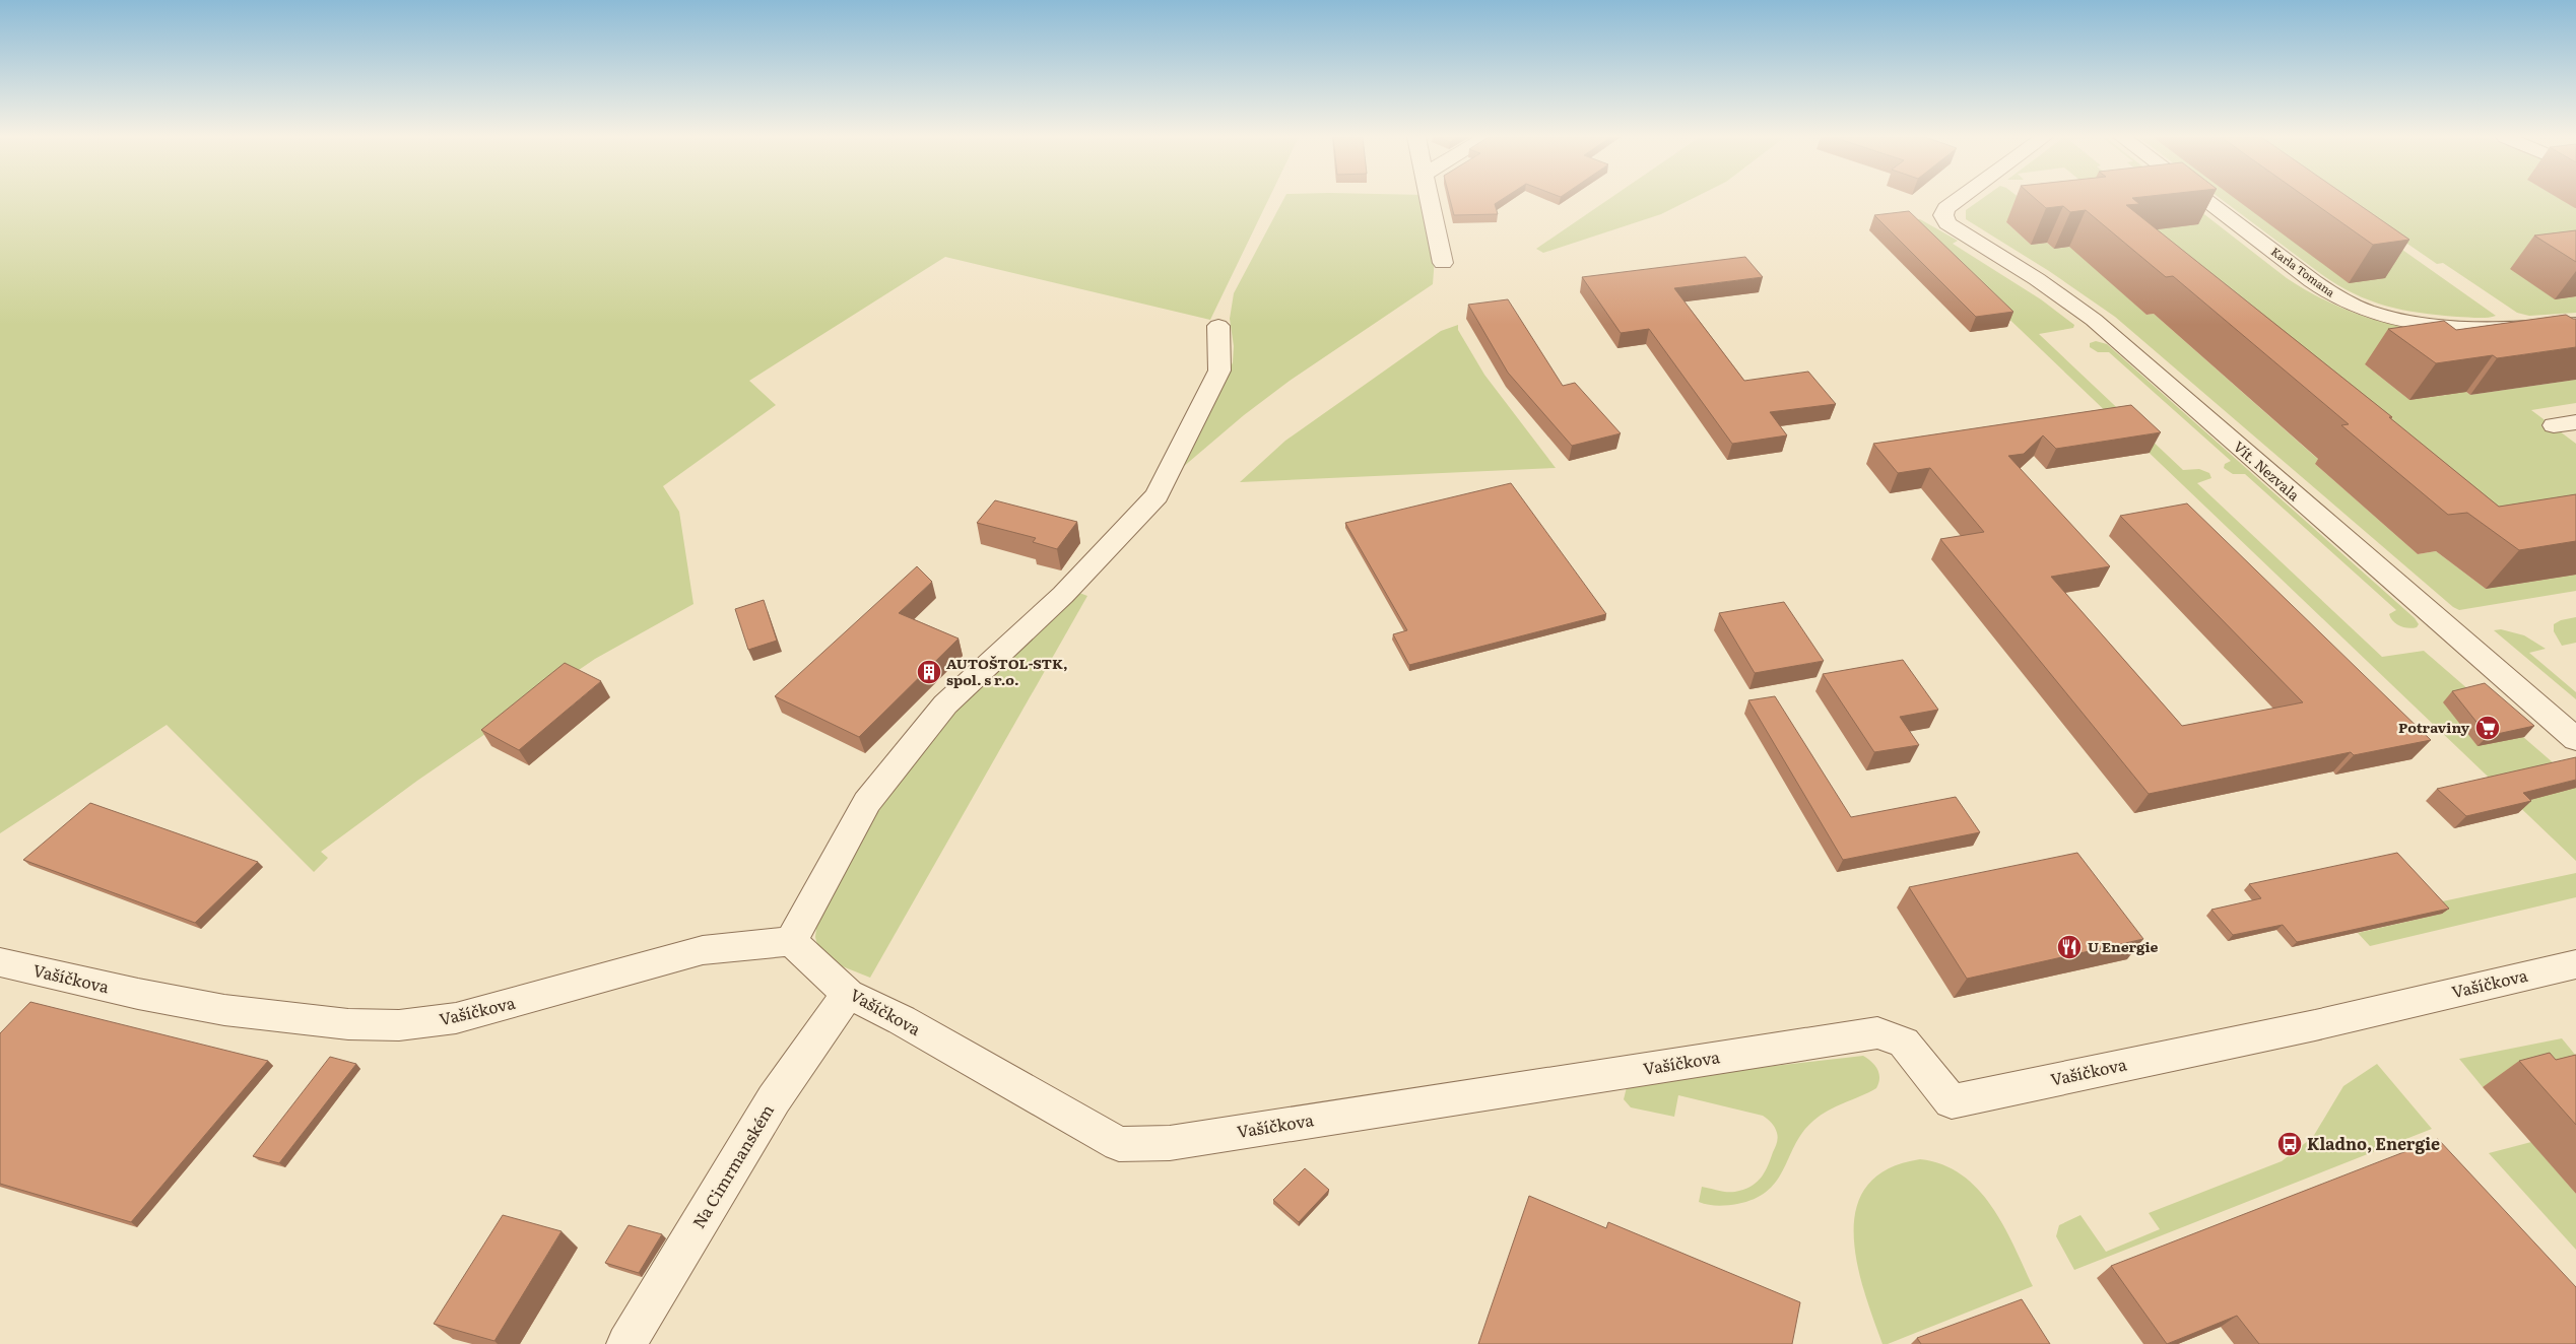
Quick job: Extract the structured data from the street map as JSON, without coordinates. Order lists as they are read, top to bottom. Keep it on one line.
{"streets":{"street":["Karla Tomana","Vít. Nezvala","Vašíčkova","Na Cimrmanském"]},"crossings":[["Vašíčkova","Na Cimrmanském"]],"places":{"building":["AUTOŠTOL-STK, spol. s r.o."],"supermarket":["Potraviny"],"restaurant":["U Energie"],"bus stop":["Kladno, Energie"]}}
